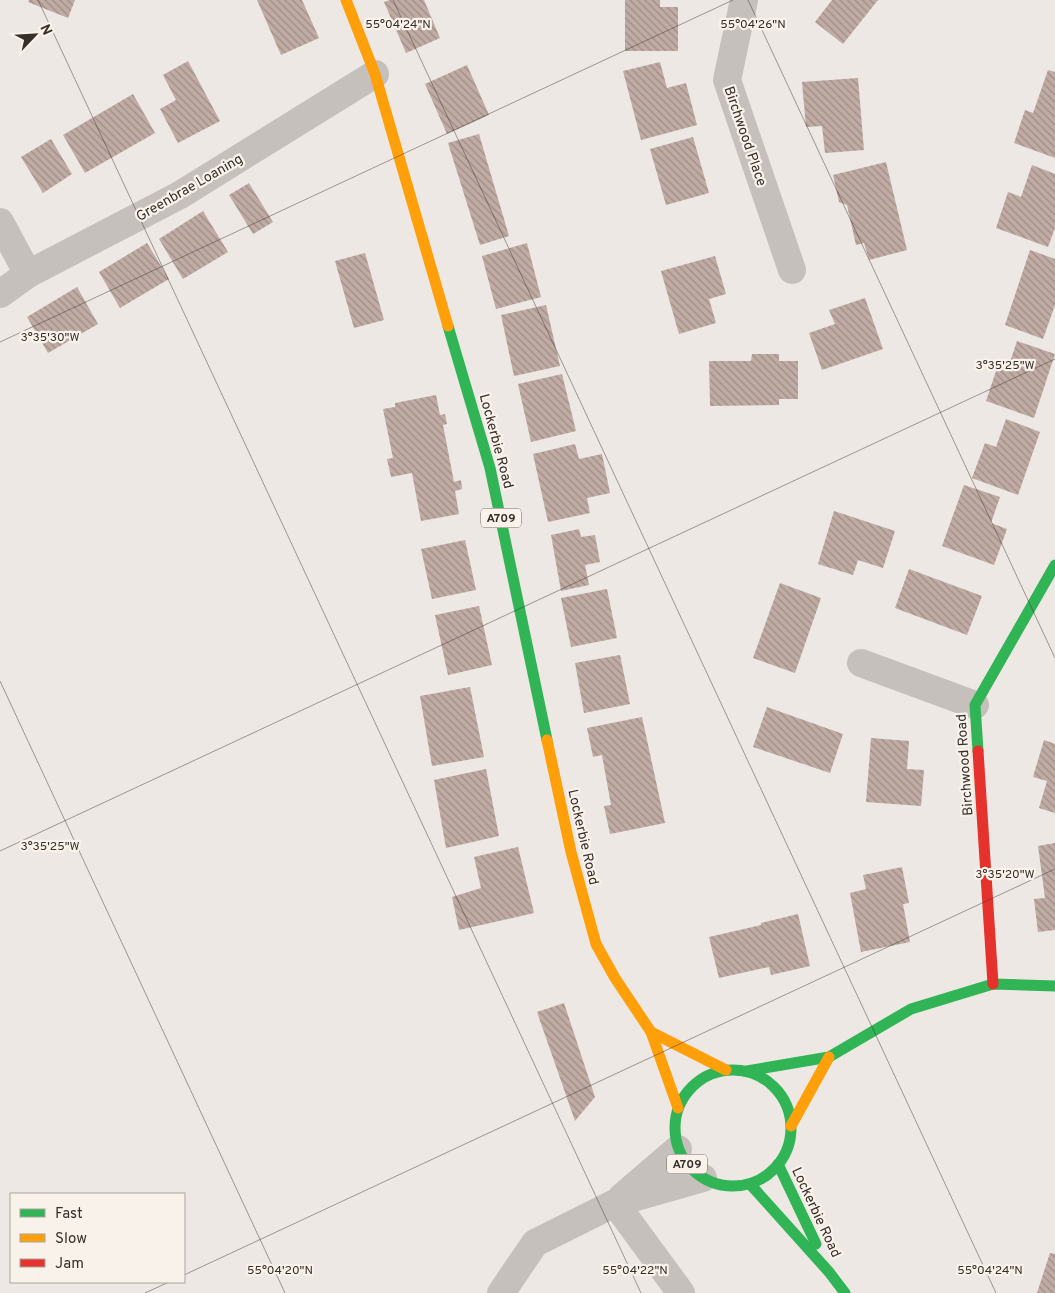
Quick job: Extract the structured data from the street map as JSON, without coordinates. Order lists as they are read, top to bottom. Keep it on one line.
{"streets":{"main road":["Lockerbie Road","A709","Birchwood Road"],"street":["Birchwood Place","Greenbrae Loaning"]},"crossings":[["Greenbrae Loaning","Lockerbie Road"],["Lockerbie Road","A709"]],"legend":["Fast","Slow","Jam"],"north":"top right","coordinates":["55°04'24\"N","55°04'26\"N","3°35'30\"W","3°35'25\"W","3°35'20\"W","55°04'20\"N","55°04'22\"N"]}
